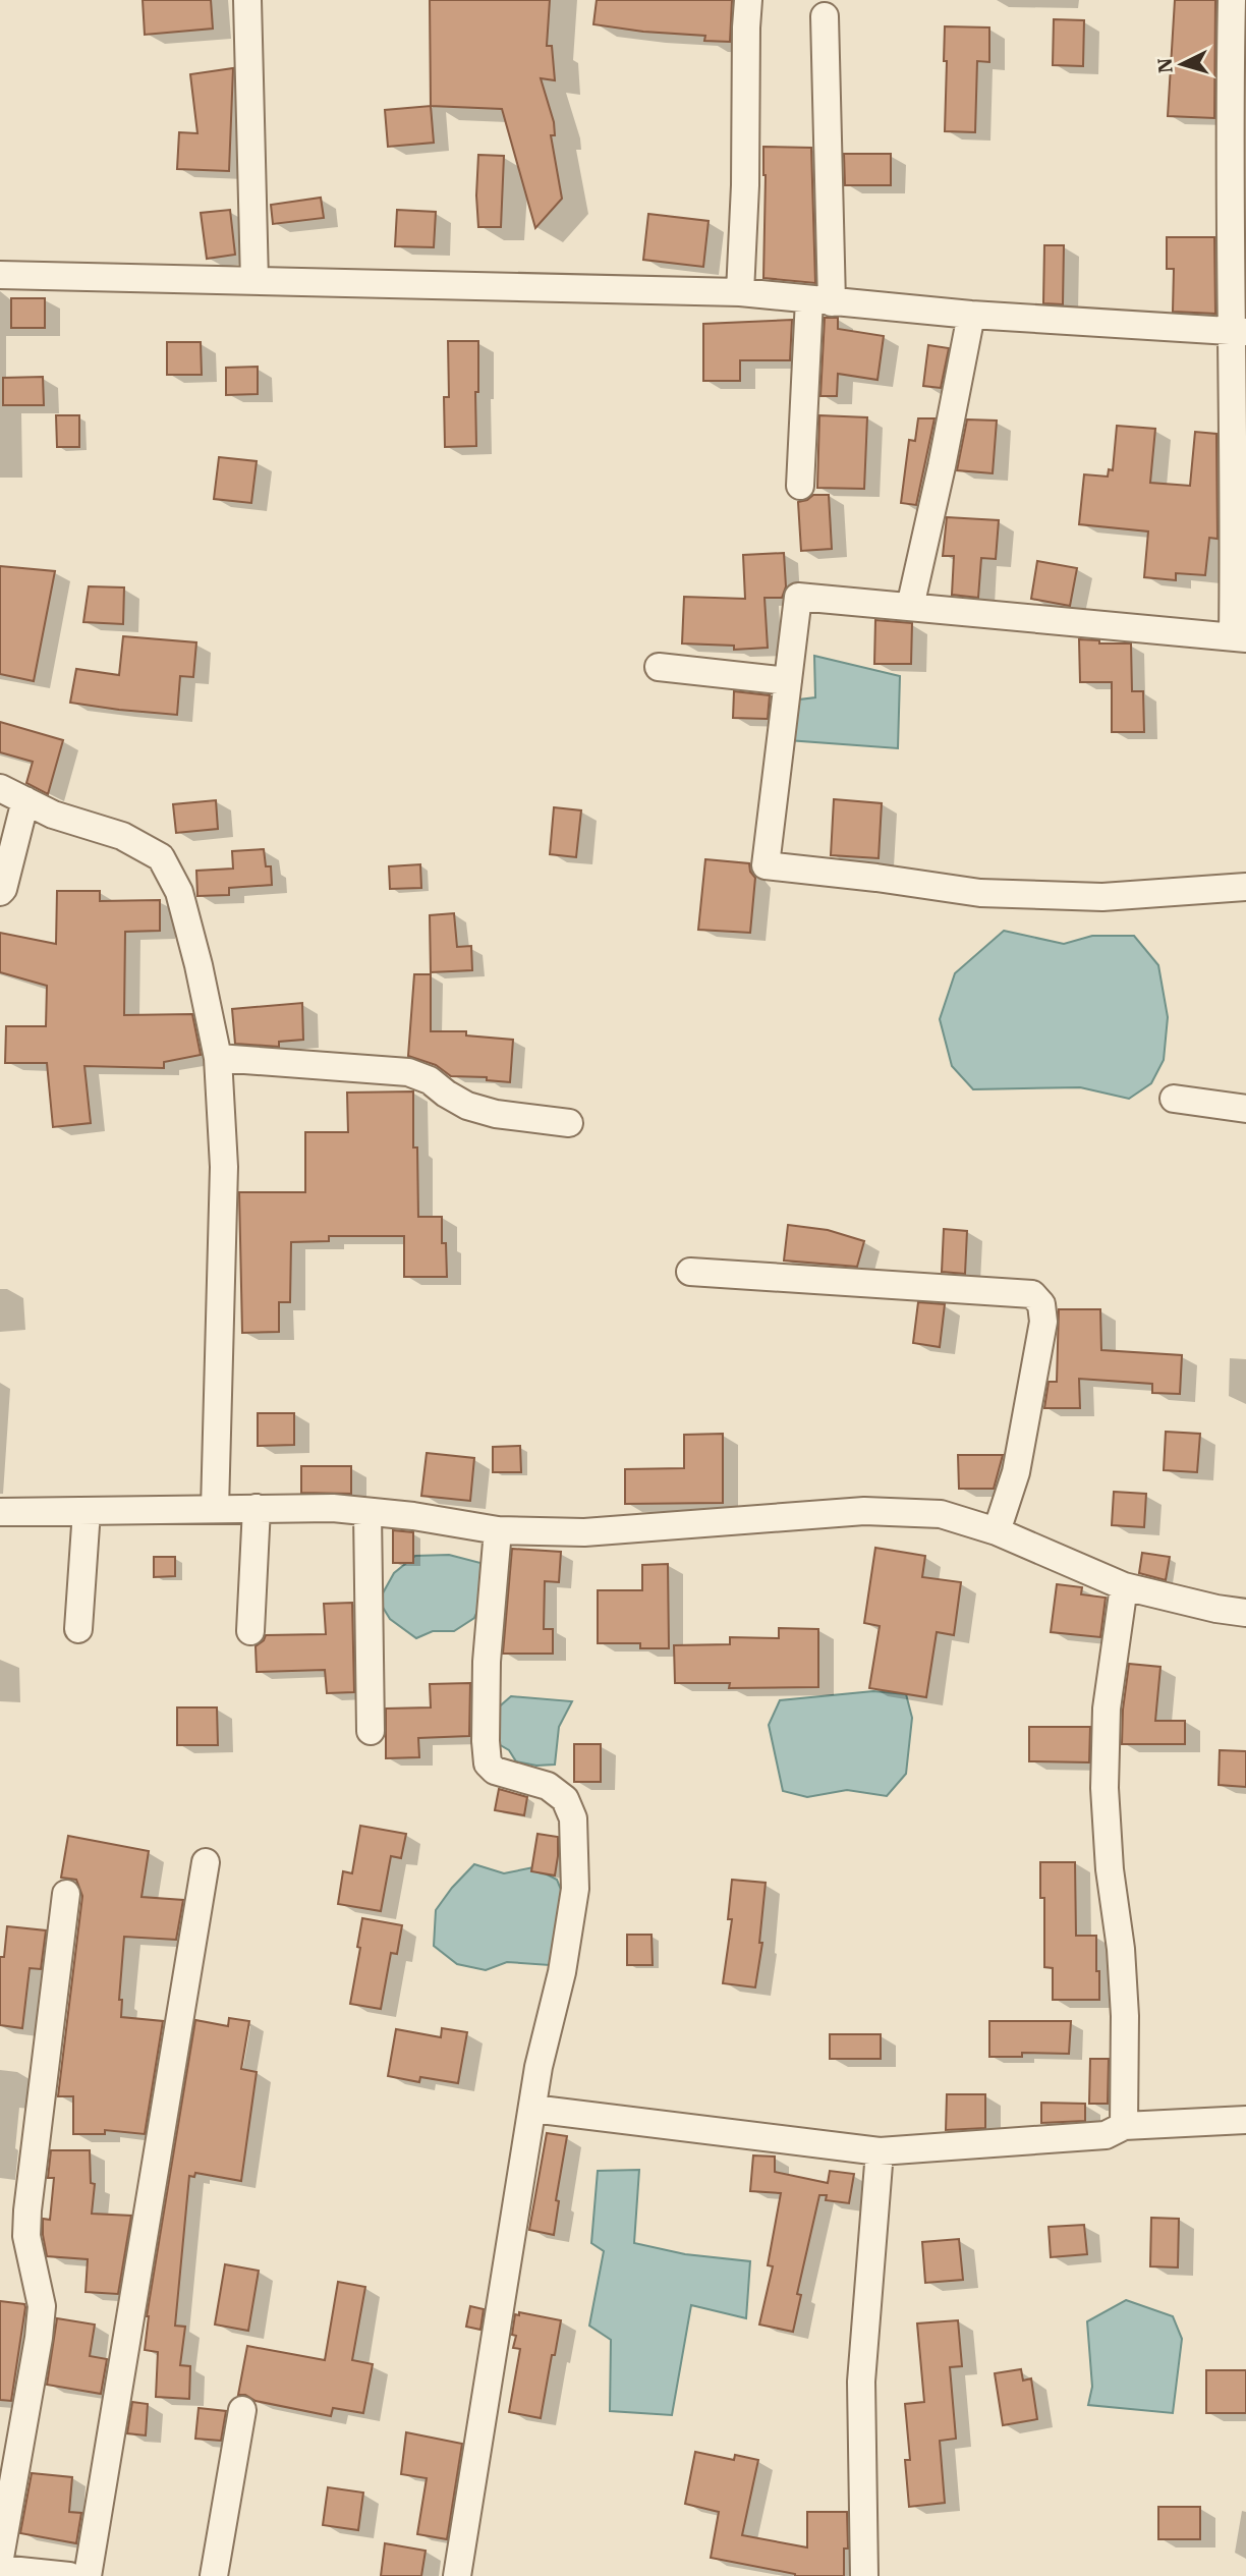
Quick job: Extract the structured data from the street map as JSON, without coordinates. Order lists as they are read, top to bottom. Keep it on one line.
{"north":"left"}
